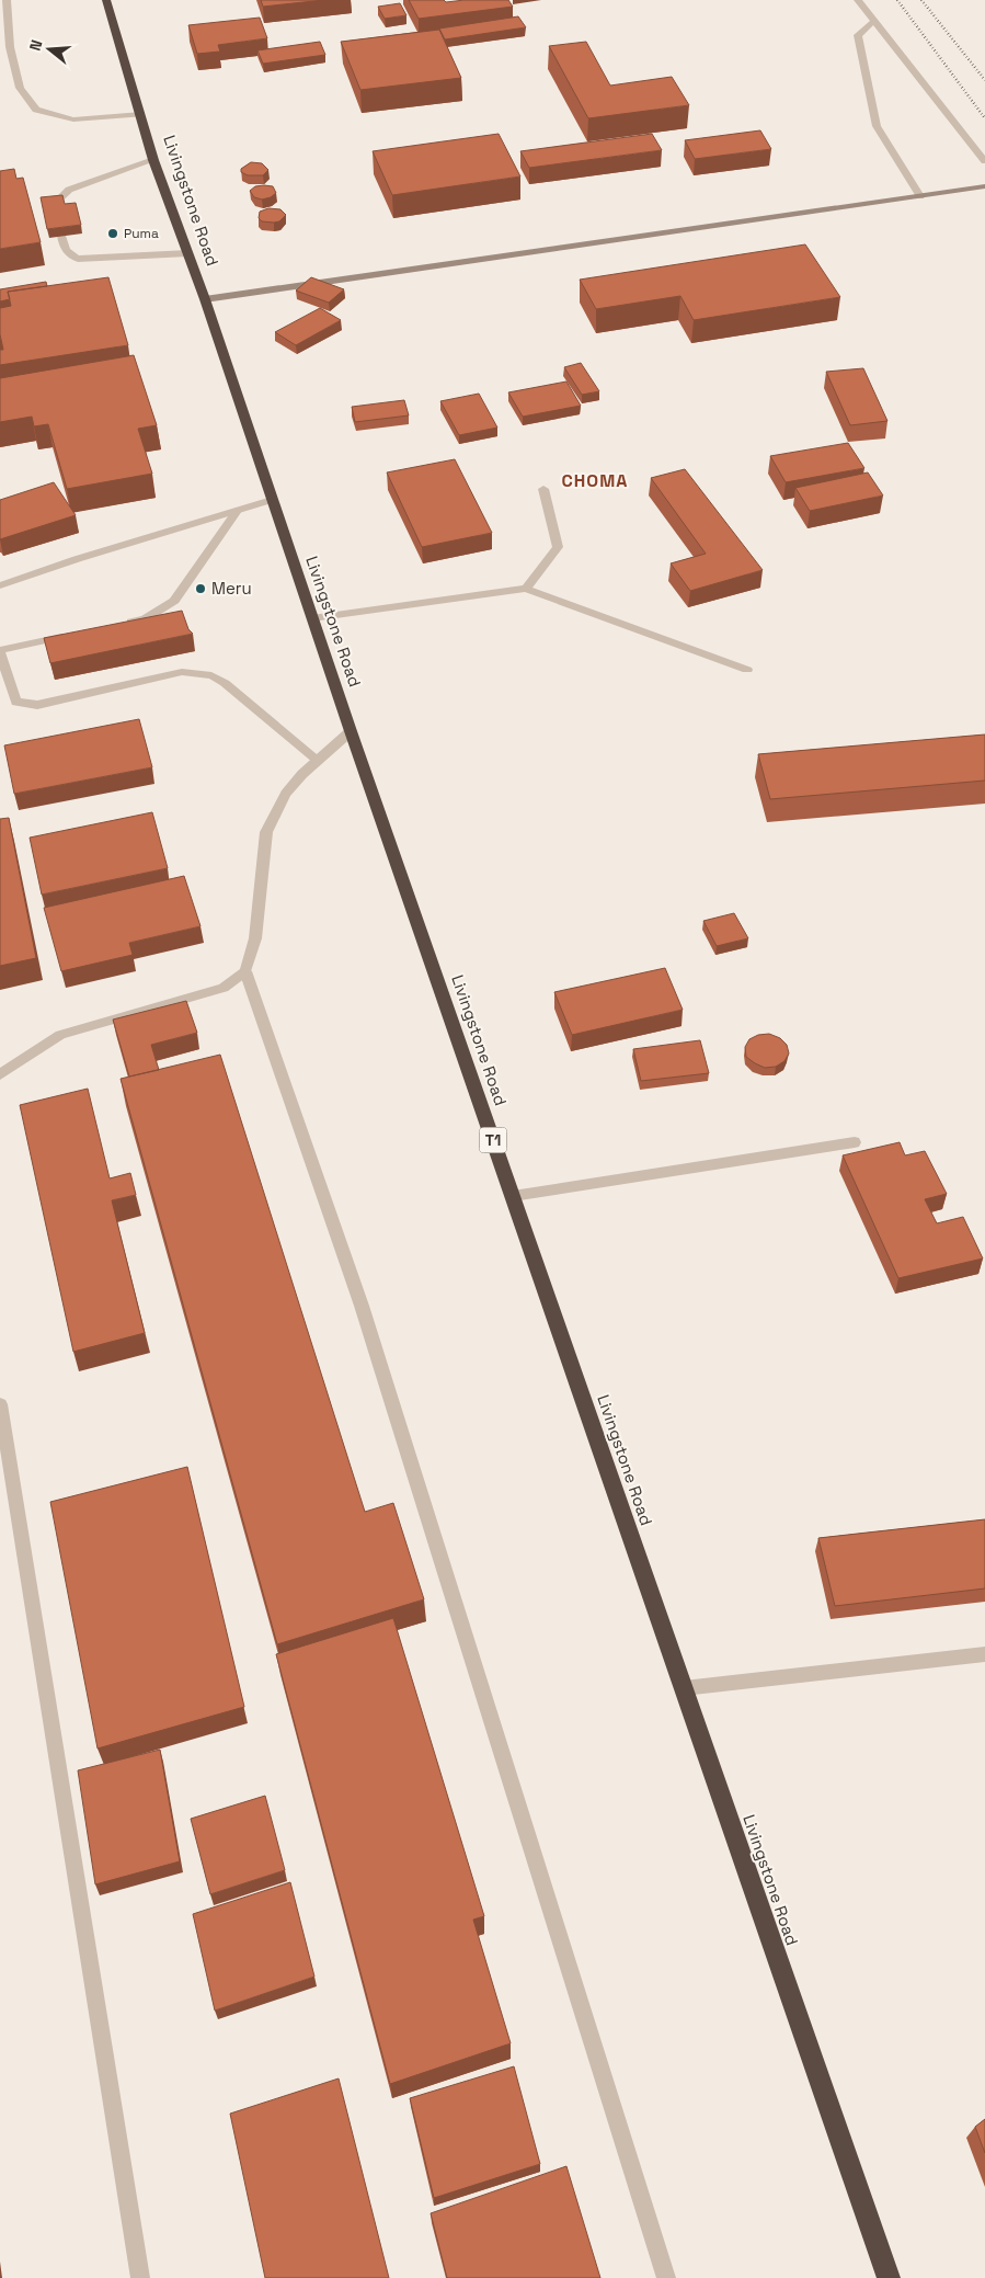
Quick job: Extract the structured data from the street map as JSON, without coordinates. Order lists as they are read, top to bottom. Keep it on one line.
{"streets":{"highway":["Livingstone Road","T1"]},"districts":["CHOMA"],"places":["Puma","Meru"],"north":"left"}
